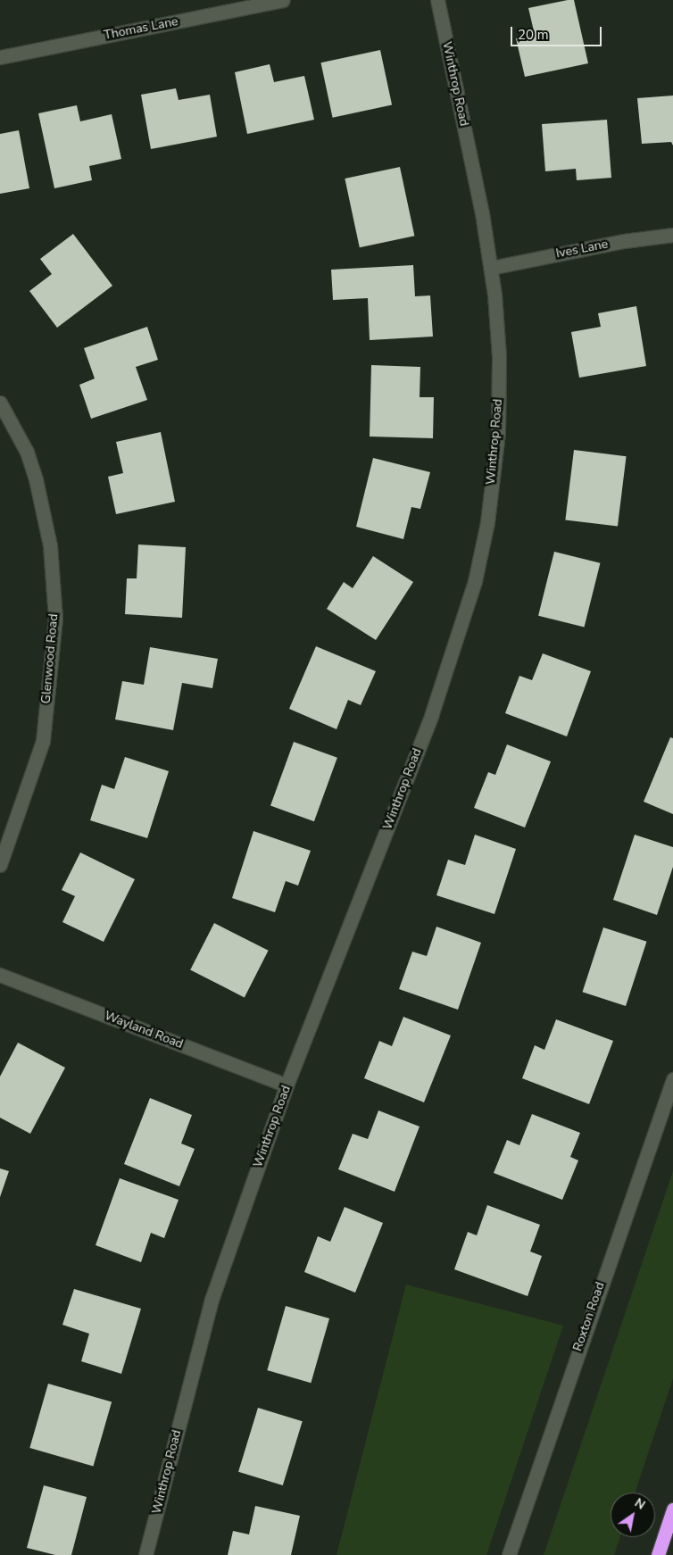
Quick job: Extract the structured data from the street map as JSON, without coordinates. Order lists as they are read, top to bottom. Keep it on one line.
{"streets":{"street":["Thomas Lane","Winthrop Road","Ives Lane","Glenwood Road","Wayland Road","Roxton Road"]},"crossings":[["Winthrop Road","Ives Lane"],["Winthrop Road","Wayland Road"]],"scale_bar":"20 m","north":"top right"}
